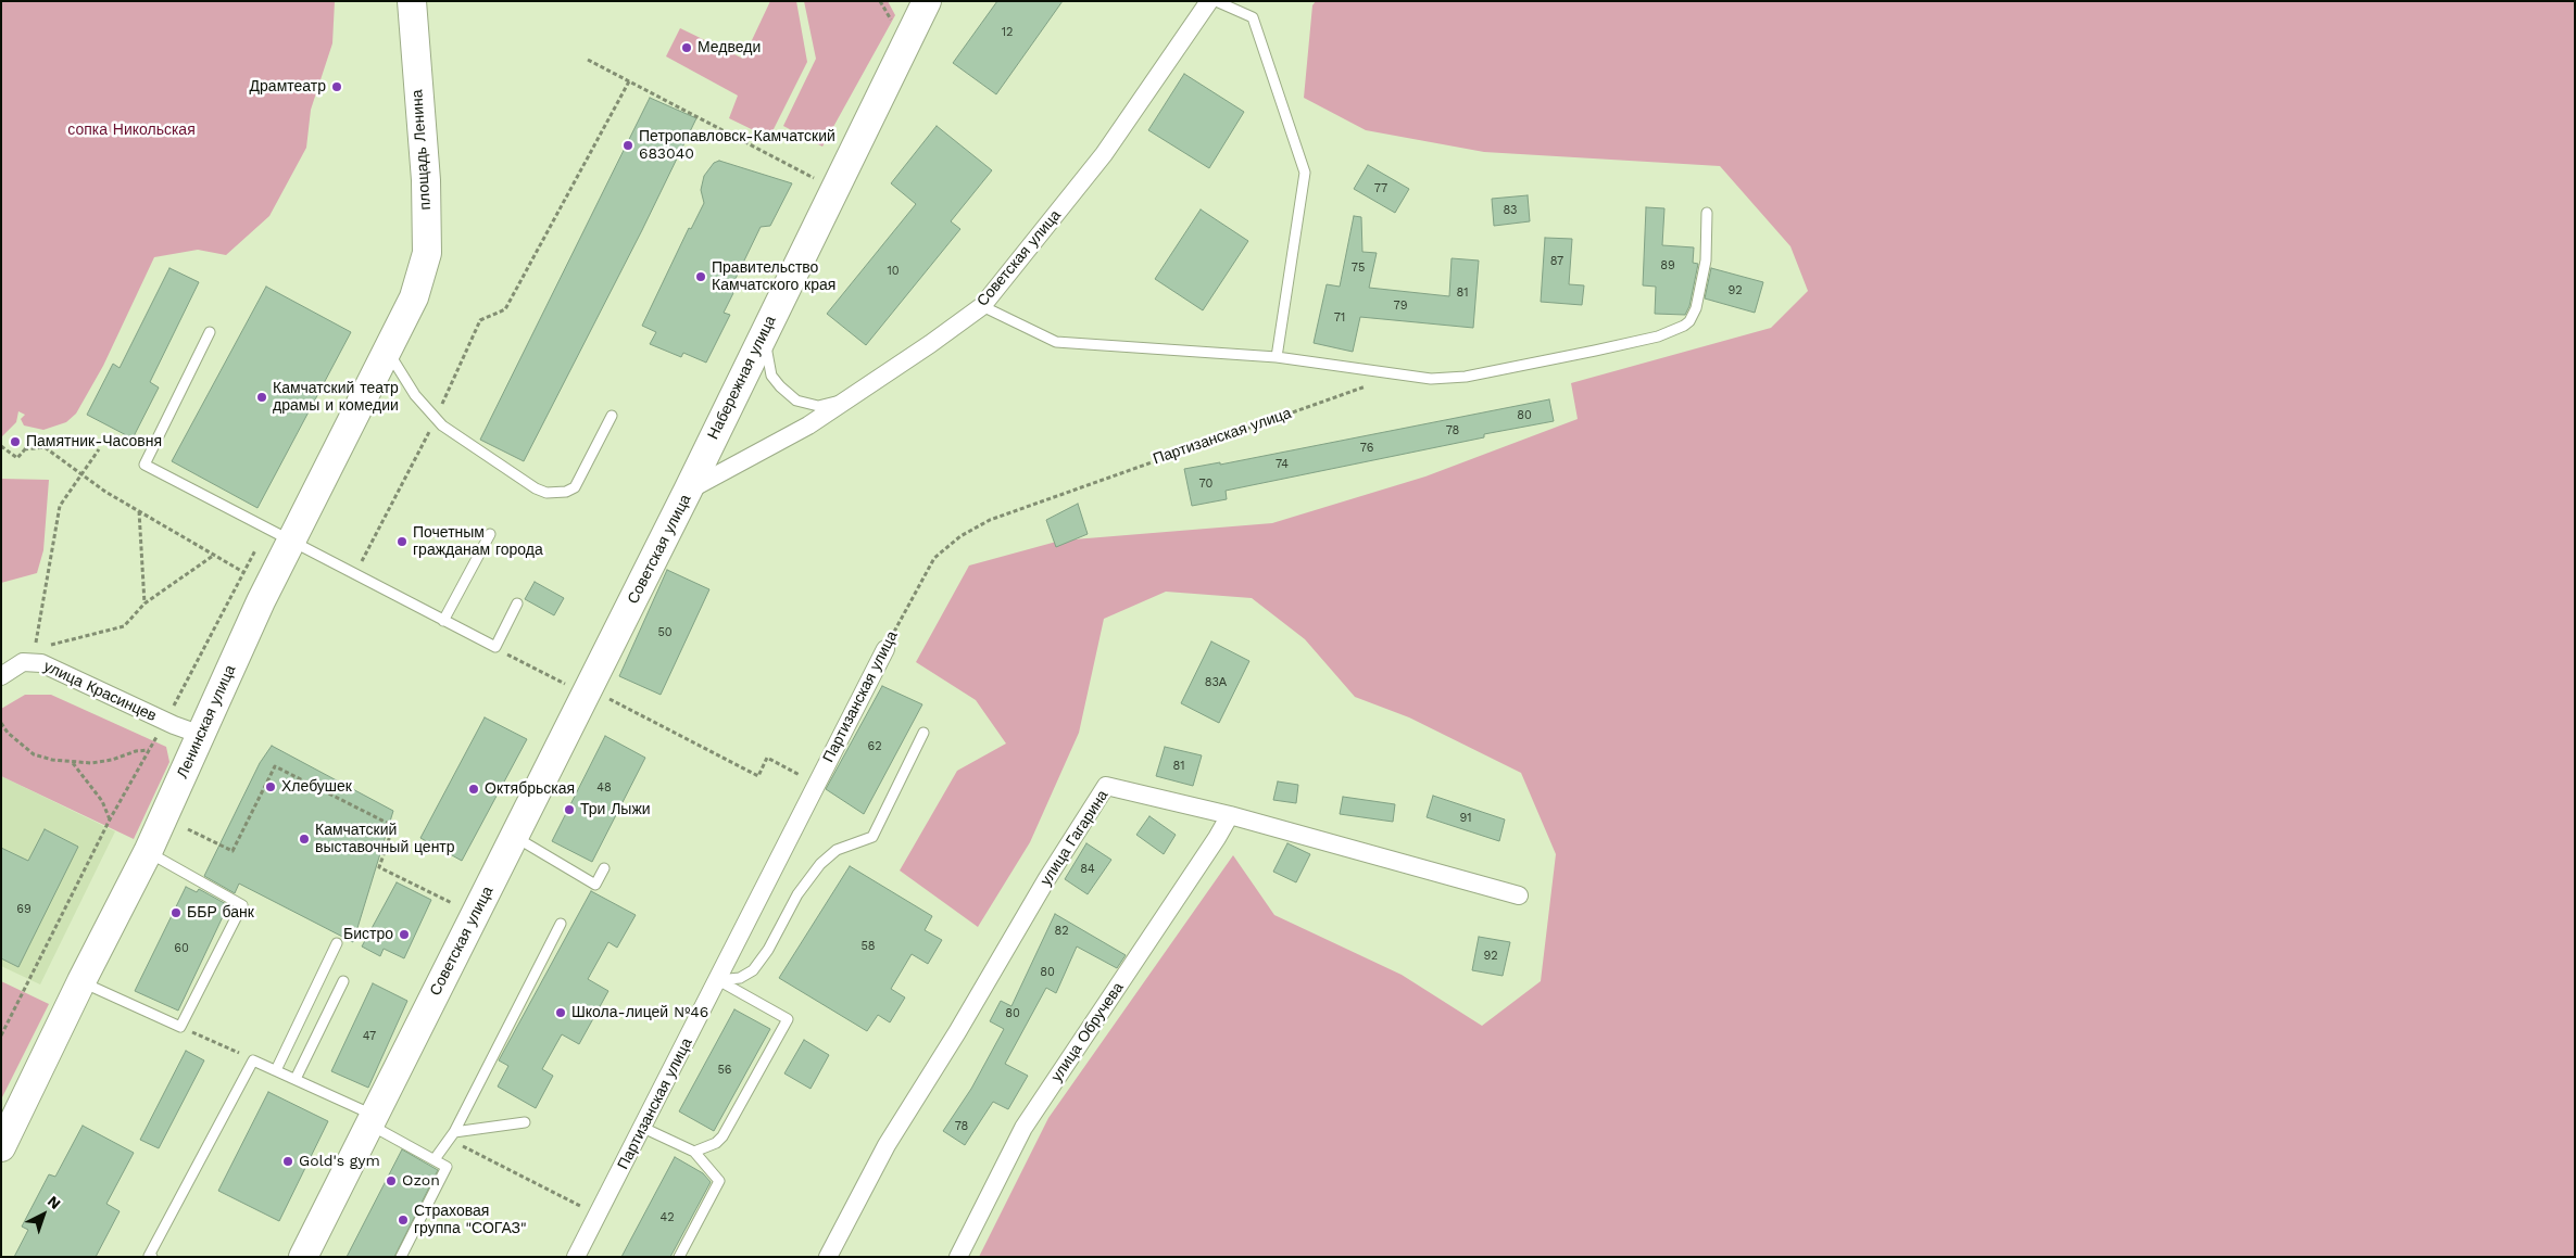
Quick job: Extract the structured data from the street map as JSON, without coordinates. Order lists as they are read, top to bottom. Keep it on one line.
{"streets":{"main road":["площадь Ленина","Советская улица","Набережная улица","Ленинская улица"],"street":["Партизанская улица","улица Красинцев","улица Гагарина","улица Обручева"]},"crossings":[["площадь Ленина","Ленинская улица"],["Советская улица","Набережная улица"],["улица Красинцев","Ленинская улица"],["улица Гагарина","улица Обручева"]],"parks":["сопка Никольская"],"places":["Медведи","Драмтеатр","Петропавловск-Камчатский 683040","Правительство Камчатского края","Камчатский театр драмы и комедии","Памятник-Часовня","Почетным гражданам города","Хлебушек","Октябрьская","Три Лыжи","Камчатский выставочный центр","ББР банк","Бистро","Школа-лицей №46","Gold's gym","Ozon","Страховая группа \"СОГАЗ\""],"house_numbers":["12","77","83","87","89","75","10","92","81","79","71","80","78","76","74","70","50","83А","62","81","48","91","84","69","82","58","60","92","80","80","47","56","78","42"],"north":"top right"}
